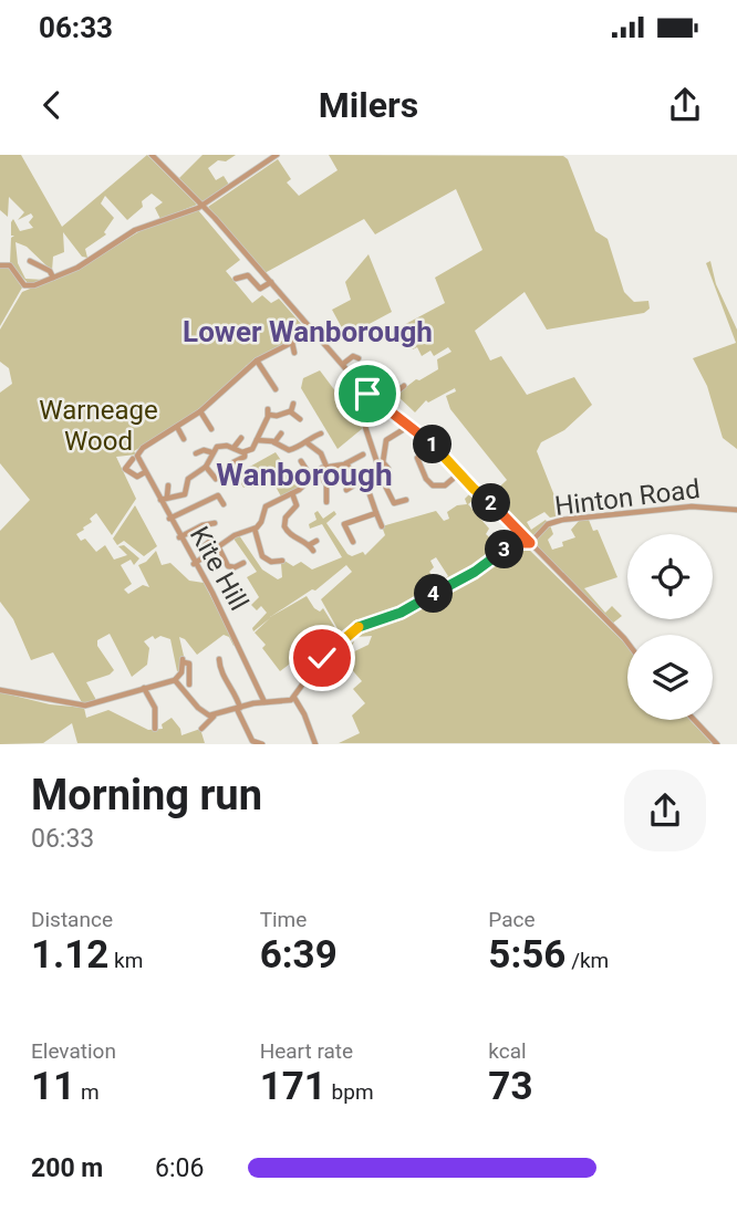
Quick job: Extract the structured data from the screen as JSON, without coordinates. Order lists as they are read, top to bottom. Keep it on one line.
{"streets":{"street":["Hinton Road","Kite Hill"]},"districts":["Lower Wanborough","Wanborough"],"parks":["Warneage Wood"],"page":{"status":"06:33","header":"Milers","pins":["1","2","3","4"],"heading":["Morning run","06:33"],"stats":[["Distance","1.12 km"],["Time","6:39"],["Pace","5:56 /km"],["Elevation","11 m"],["Heart rate","171 bpm"],["kcal","73"]],"list":[{"name":"200 m","note":"6:06"}]}}
